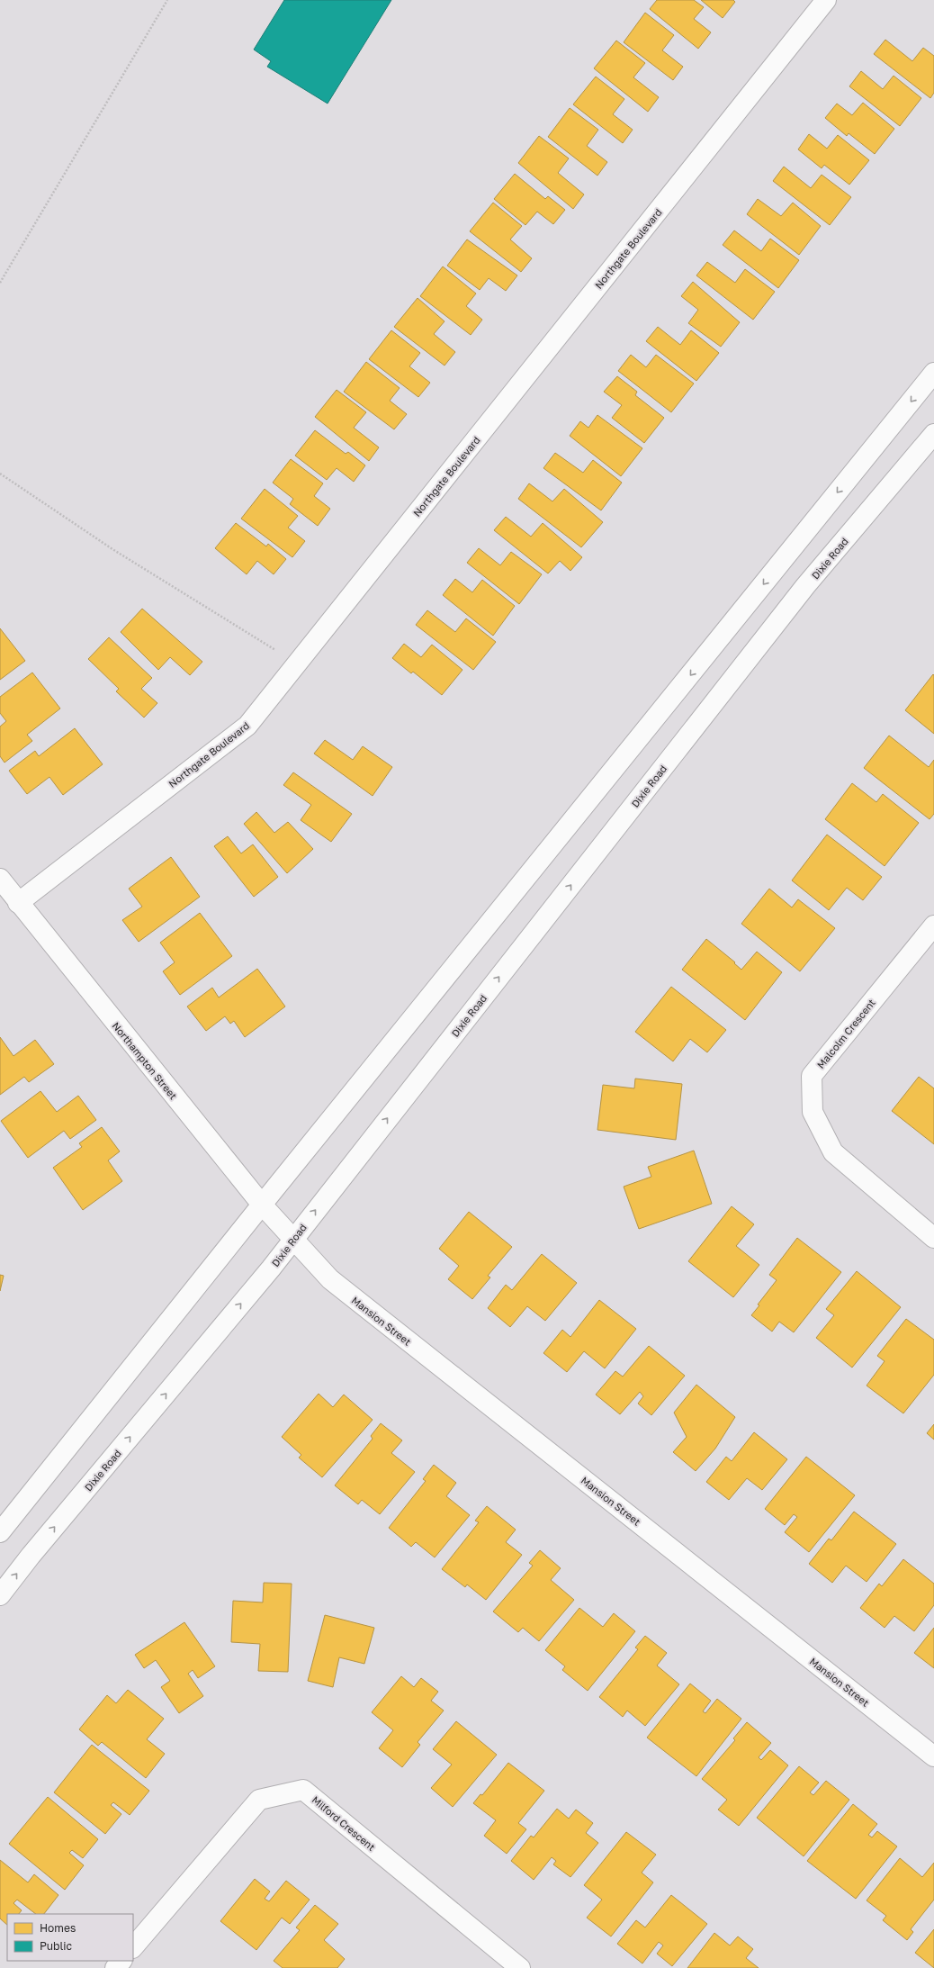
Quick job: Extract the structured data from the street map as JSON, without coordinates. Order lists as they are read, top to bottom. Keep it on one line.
{"streets":{"street":["Northgate Boulevard","Dixie Road","Malcolm Crescent","Northampton Street","Mansion Street","Milford Crescent"]},"crossings":[["Northgate Boulevard","Northampton Street"],["Dixie Road","Northampton Street"],["Dixie Road","Mansion Street"],["Northampton Street","Mansion Street"]],"legend":["Homes","Public"]}
